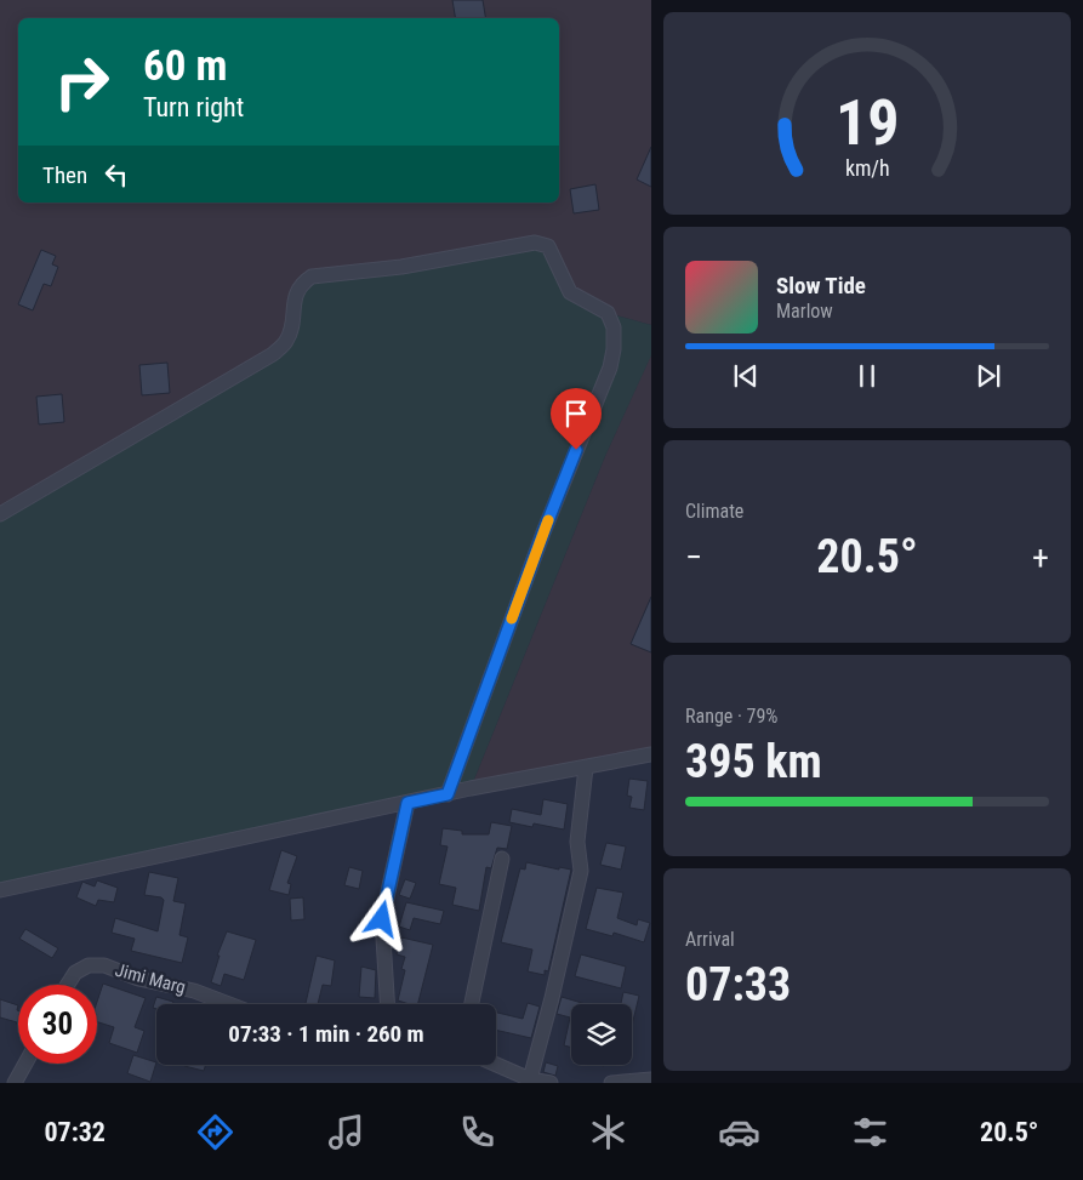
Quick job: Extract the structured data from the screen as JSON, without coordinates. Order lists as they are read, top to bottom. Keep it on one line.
{"streets":{"street":["Jimi Marg"]},"page":{"turn":["60 m","Turn right"],"then":"Then","song":["Slow Tide","Marlow"],"tile":["Climate",["Range · 79%","395 km"],["Arrival","07:33"]],"heat":["−","20.5°","+"],"limit":"30","trip":"07:33 · 1 min · 260 m","tabs":["07:32","20.5°"],"gauge":["19","km/h"]}}
